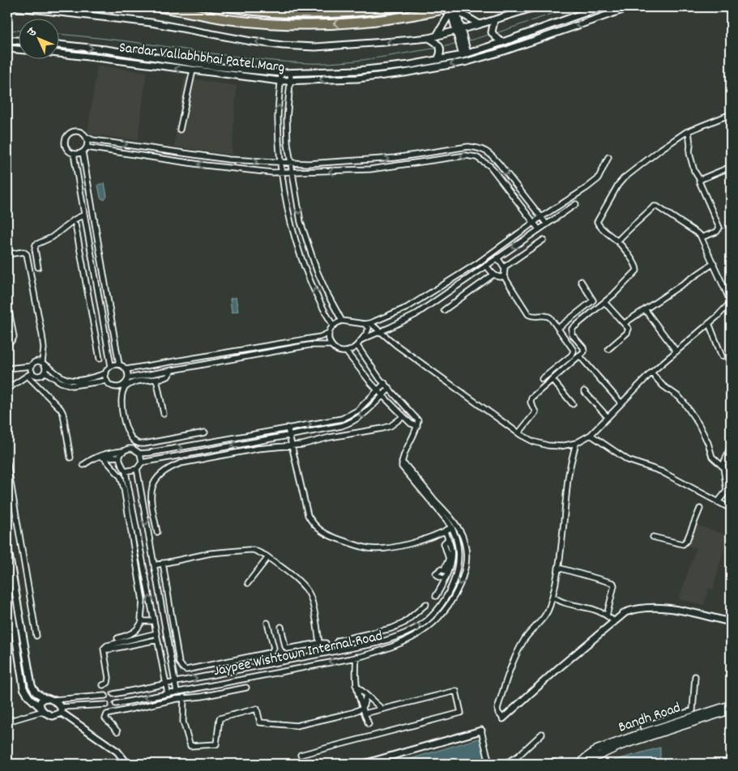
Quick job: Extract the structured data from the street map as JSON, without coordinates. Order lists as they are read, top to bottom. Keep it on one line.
{"streets":{"main road":["Bandh Road"],"street":["Sardar Vallabhbhai Patel Marg","Jaypee Wishtown Internal Road"]},"north":"top left"}
